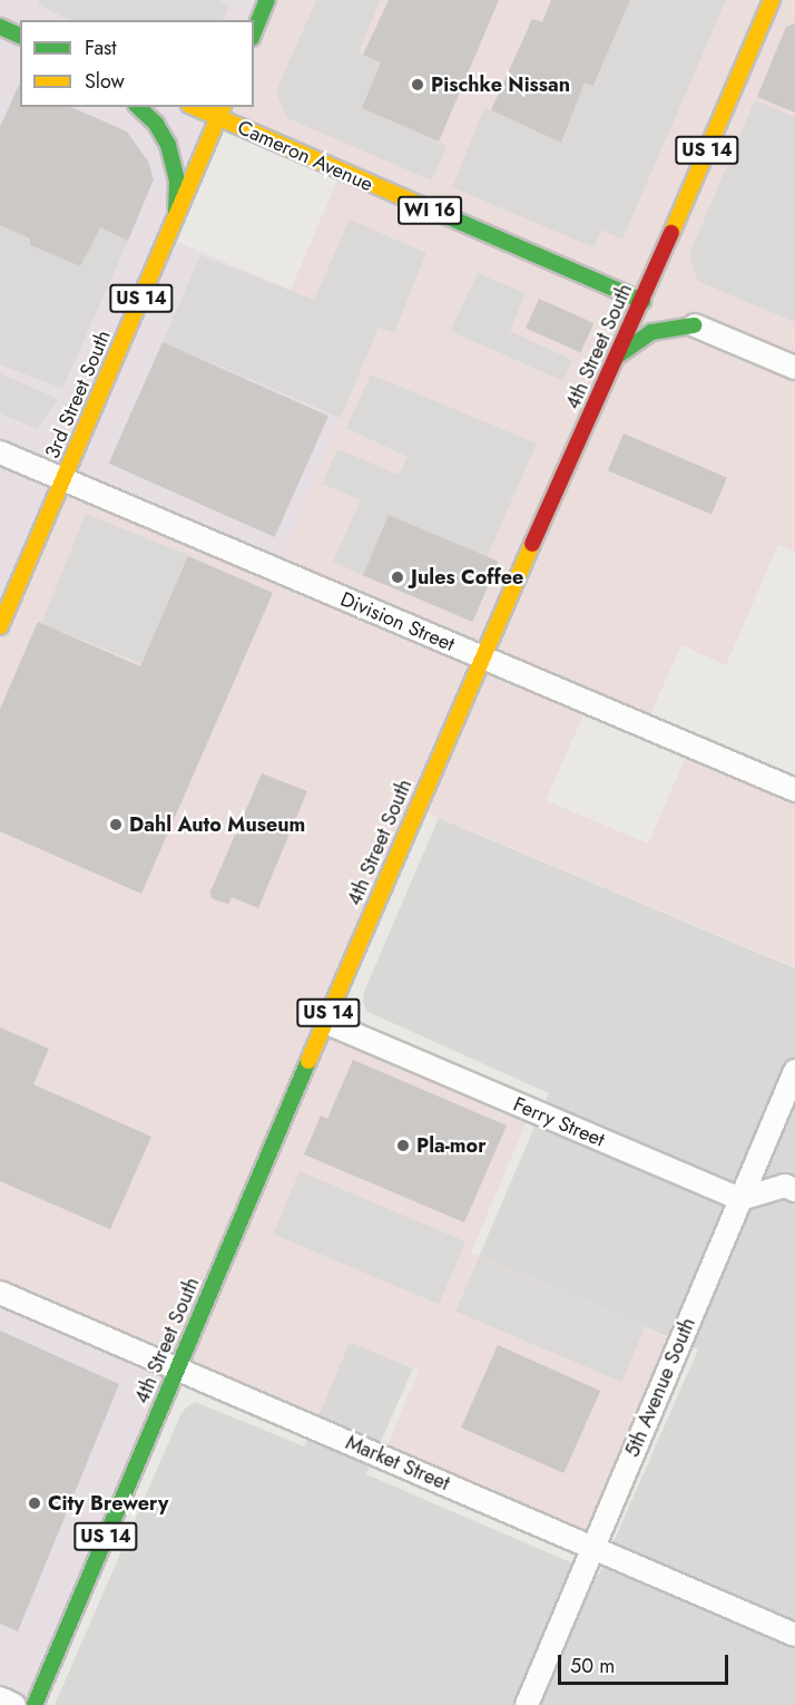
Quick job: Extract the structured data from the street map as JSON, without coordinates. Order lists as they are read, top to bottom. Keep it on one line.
{"streets":{"main road":["US 14","Cameron Avenue","WI 16","4th Street South","3rd Street South"],"street":["Division Street","Ferry Street","5th Avenue South","Market Street"]},"crossings":[["Cameron Avenue","4th Street South"],["Cameron Avenue","3rd Street South"],["4th Street South","Division Street"],["4th Street South","Ferry Street"],["4th Street South","Market Street"],["3rd Street South","Division Street"],["Ferry Street","5th Avenue South"],["5th Avenue South","Market Street"]],"places":["Pischke Nissan","Jules Coffee","Dahl Auto Museum","Pla-mor","City Brewery"],"legend":["Fast","Slow"],"scale_bar":"50 m"}
